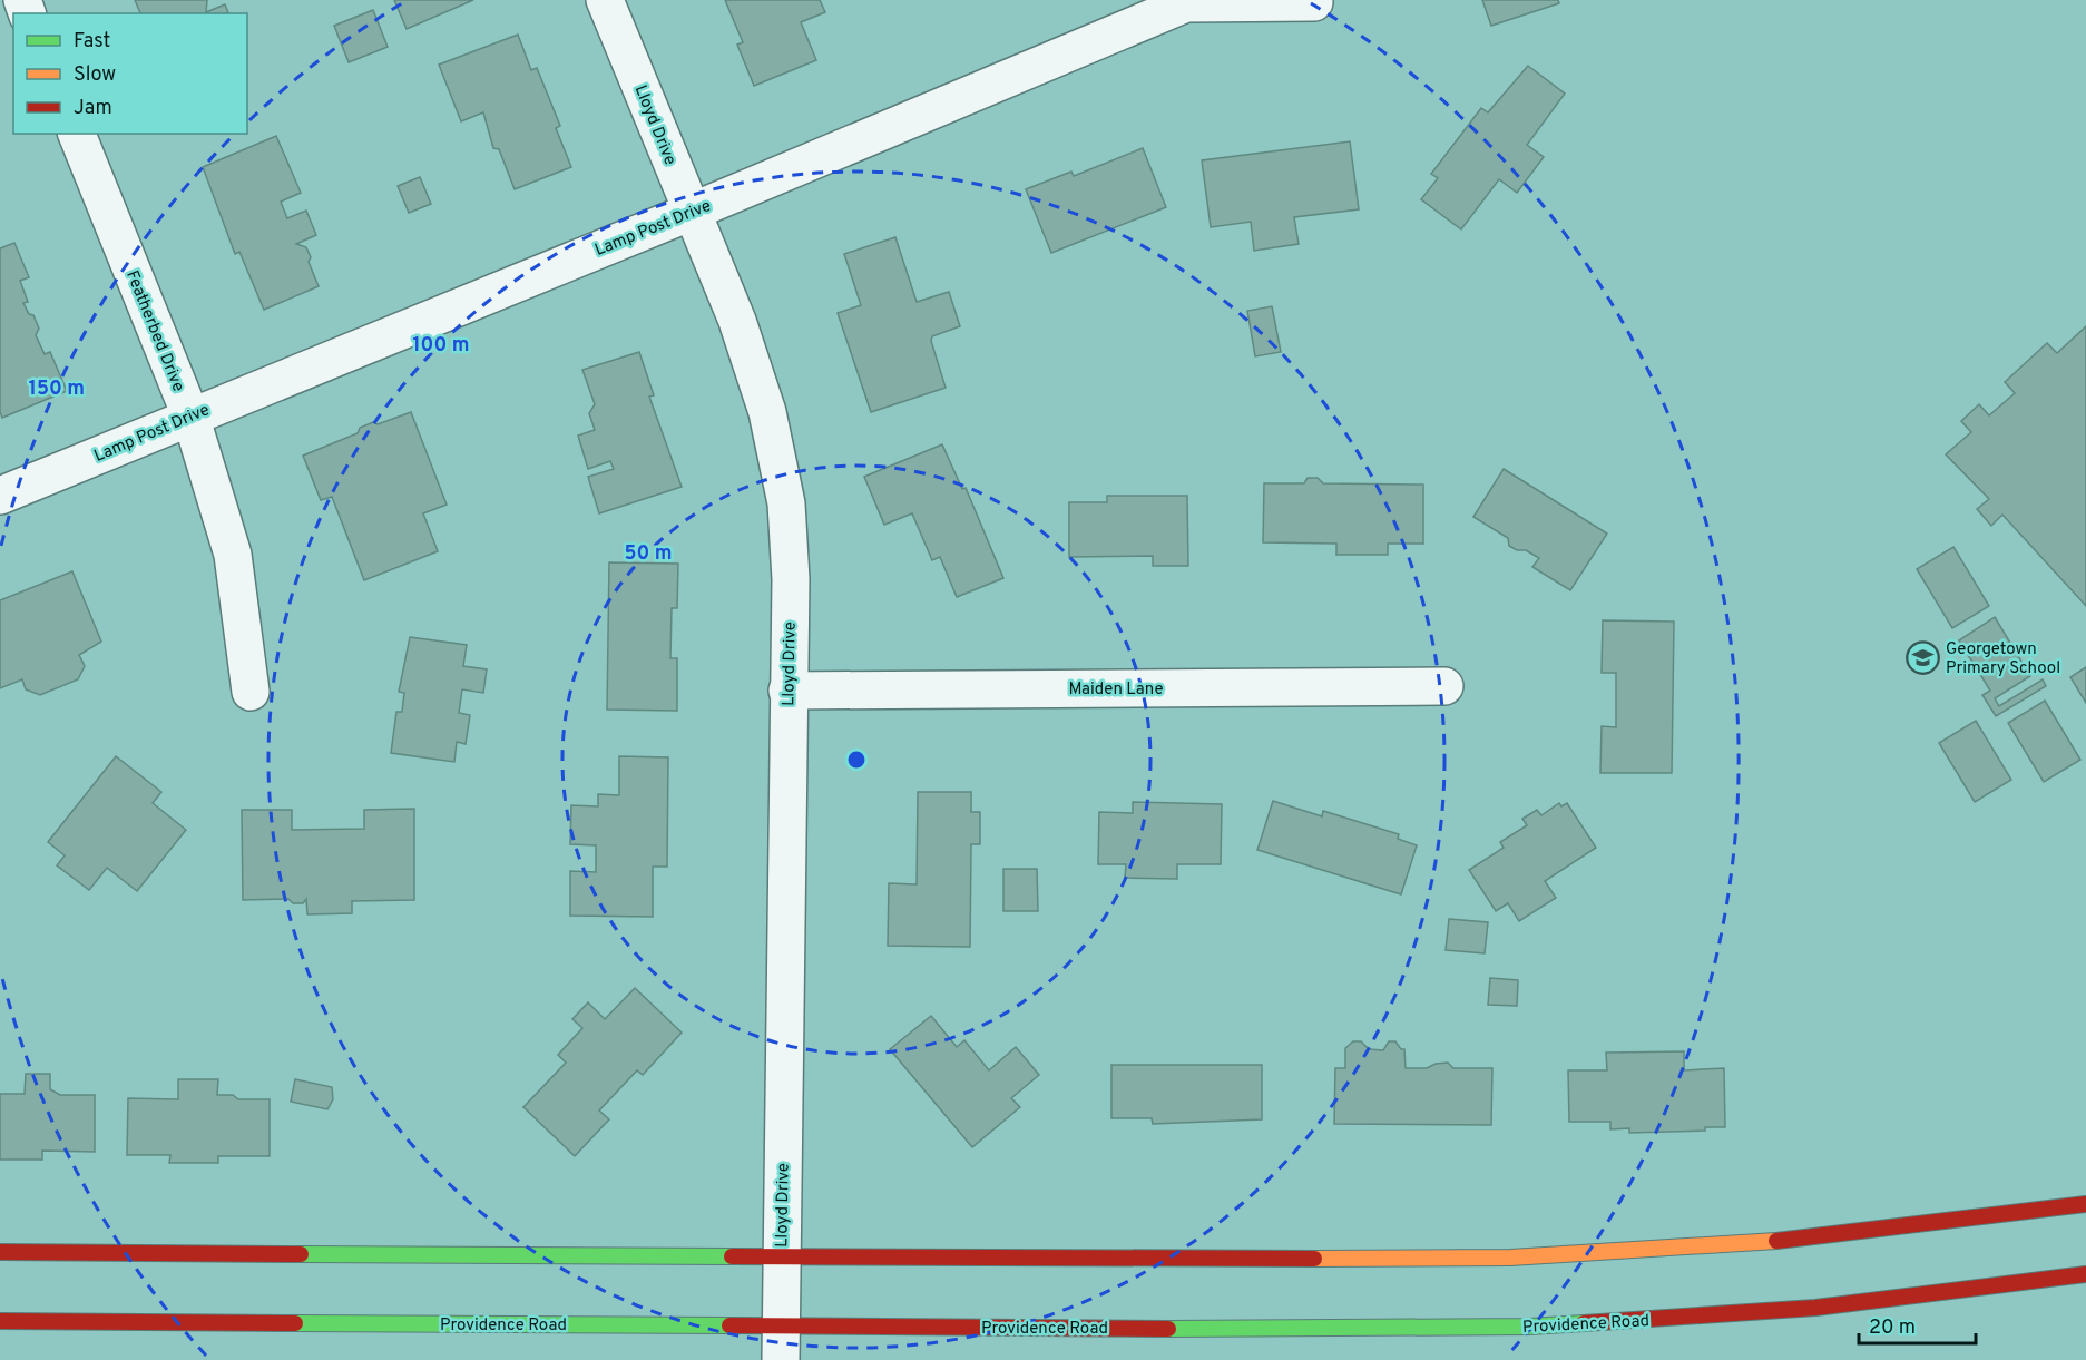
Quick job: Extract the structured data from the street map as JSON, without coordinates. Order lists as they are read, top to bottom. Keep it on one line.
{"streets":{"main road":["Providence Road"],"street":["Lloyd Drive","Lamp Post Drive","Featherbed Drive","Maiden Lane"]},"crossings":[["Lloyd Drive","Lamp Post Drive"],["Lloyd Drive","Maiden Lane"],["Lloyd Drive","Providence Road"],["Lamp Post Drive","Featherbed Drive"]],"places":{"school or university":["Georgetown Primary School"]},"legend":["Fast","Slow","Jam"],"scale_bar":"20 m","rings":["100 m","150 m","50 m"]}
